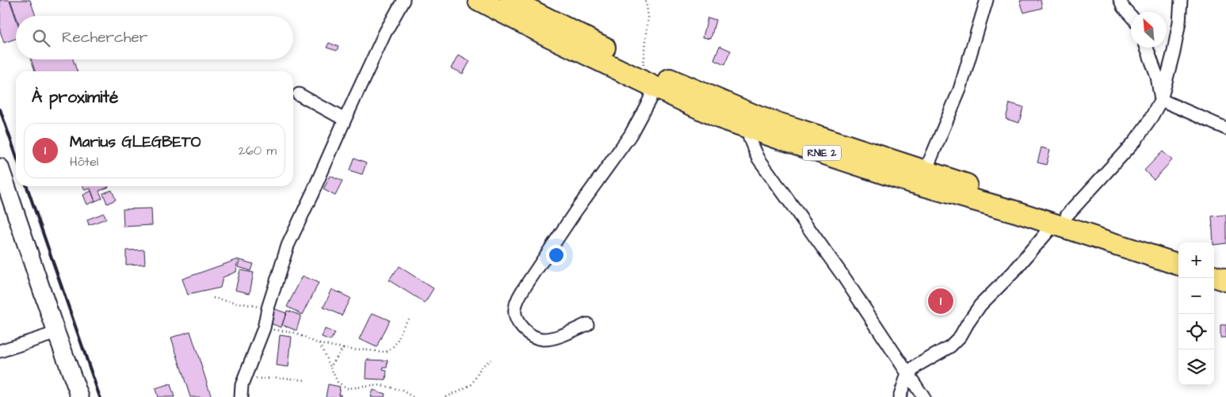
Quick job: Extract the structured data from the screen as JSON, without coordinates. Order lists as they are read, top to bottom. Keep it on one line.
{"streets":{"highway":["RNIE 2"]},"north":"top left","page":{"search":"Rechercher","heading":"À proximité","list":[{"mark":"1","name":"Marius GLEGBETO","note":"Hôtel","value":"260 m"}],"map_buttons":["+","−"],"pins":"1"}}
